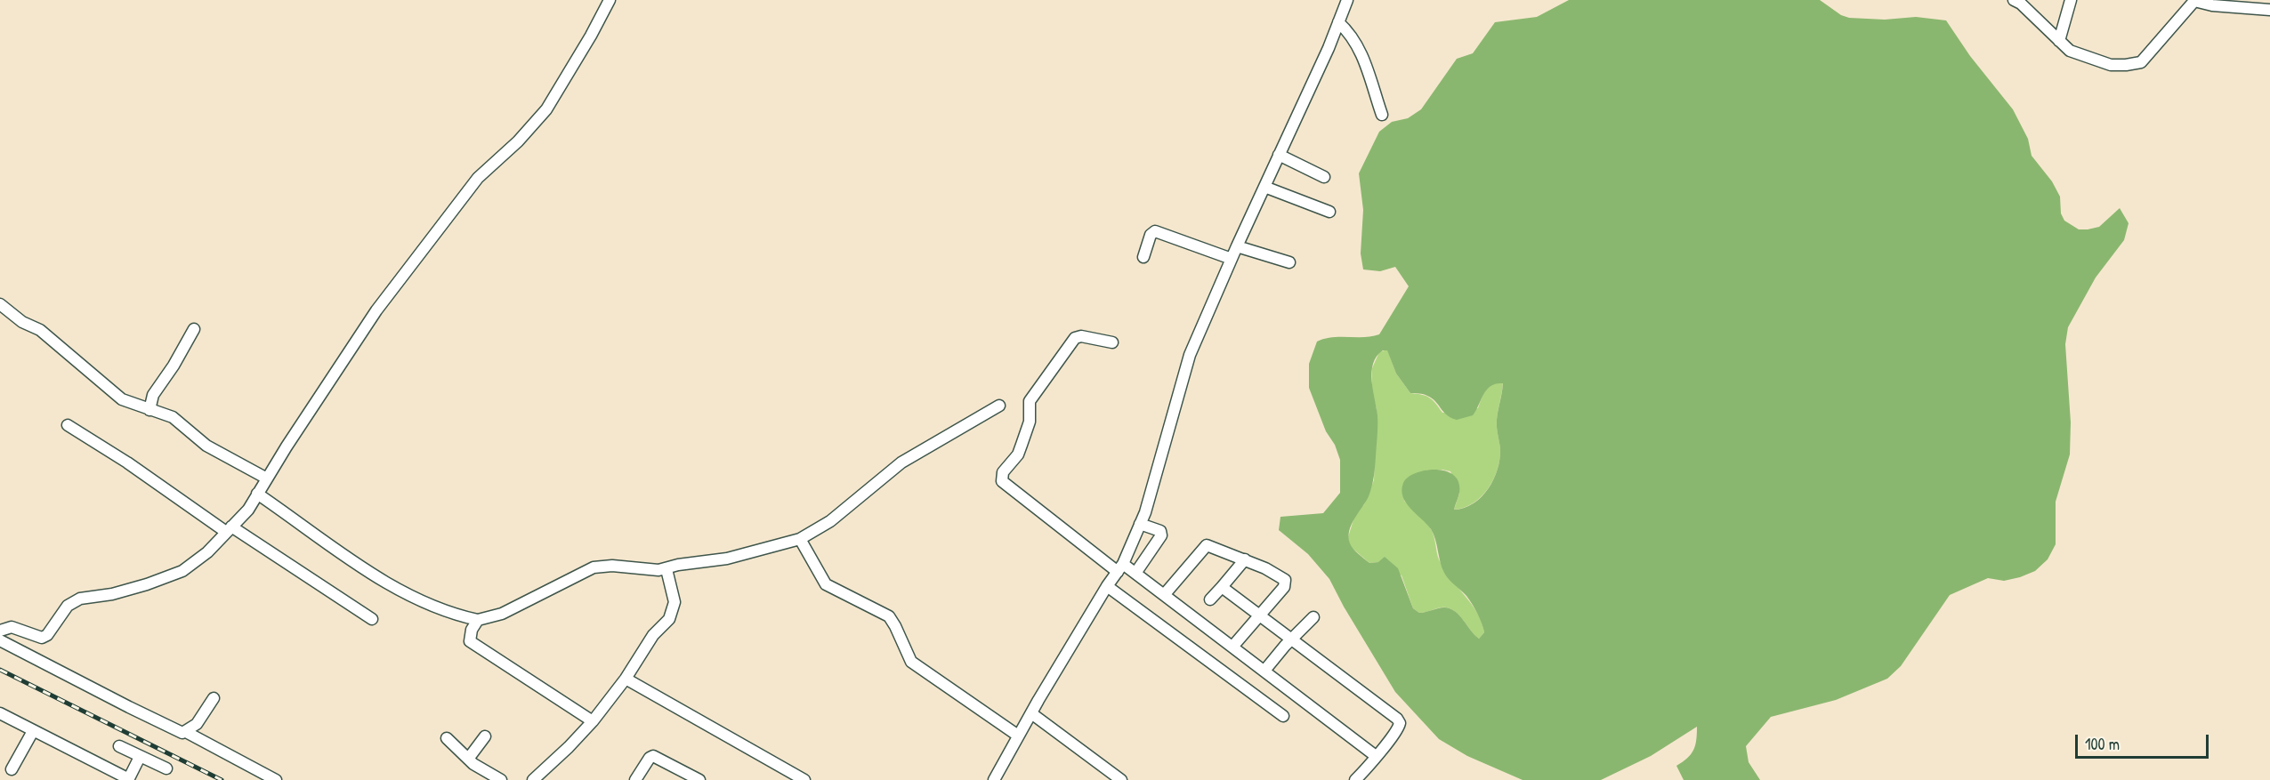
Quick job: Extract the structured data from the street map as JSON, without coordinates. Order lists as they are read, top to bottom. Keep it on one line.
{"scale_bar":"100 m"}
